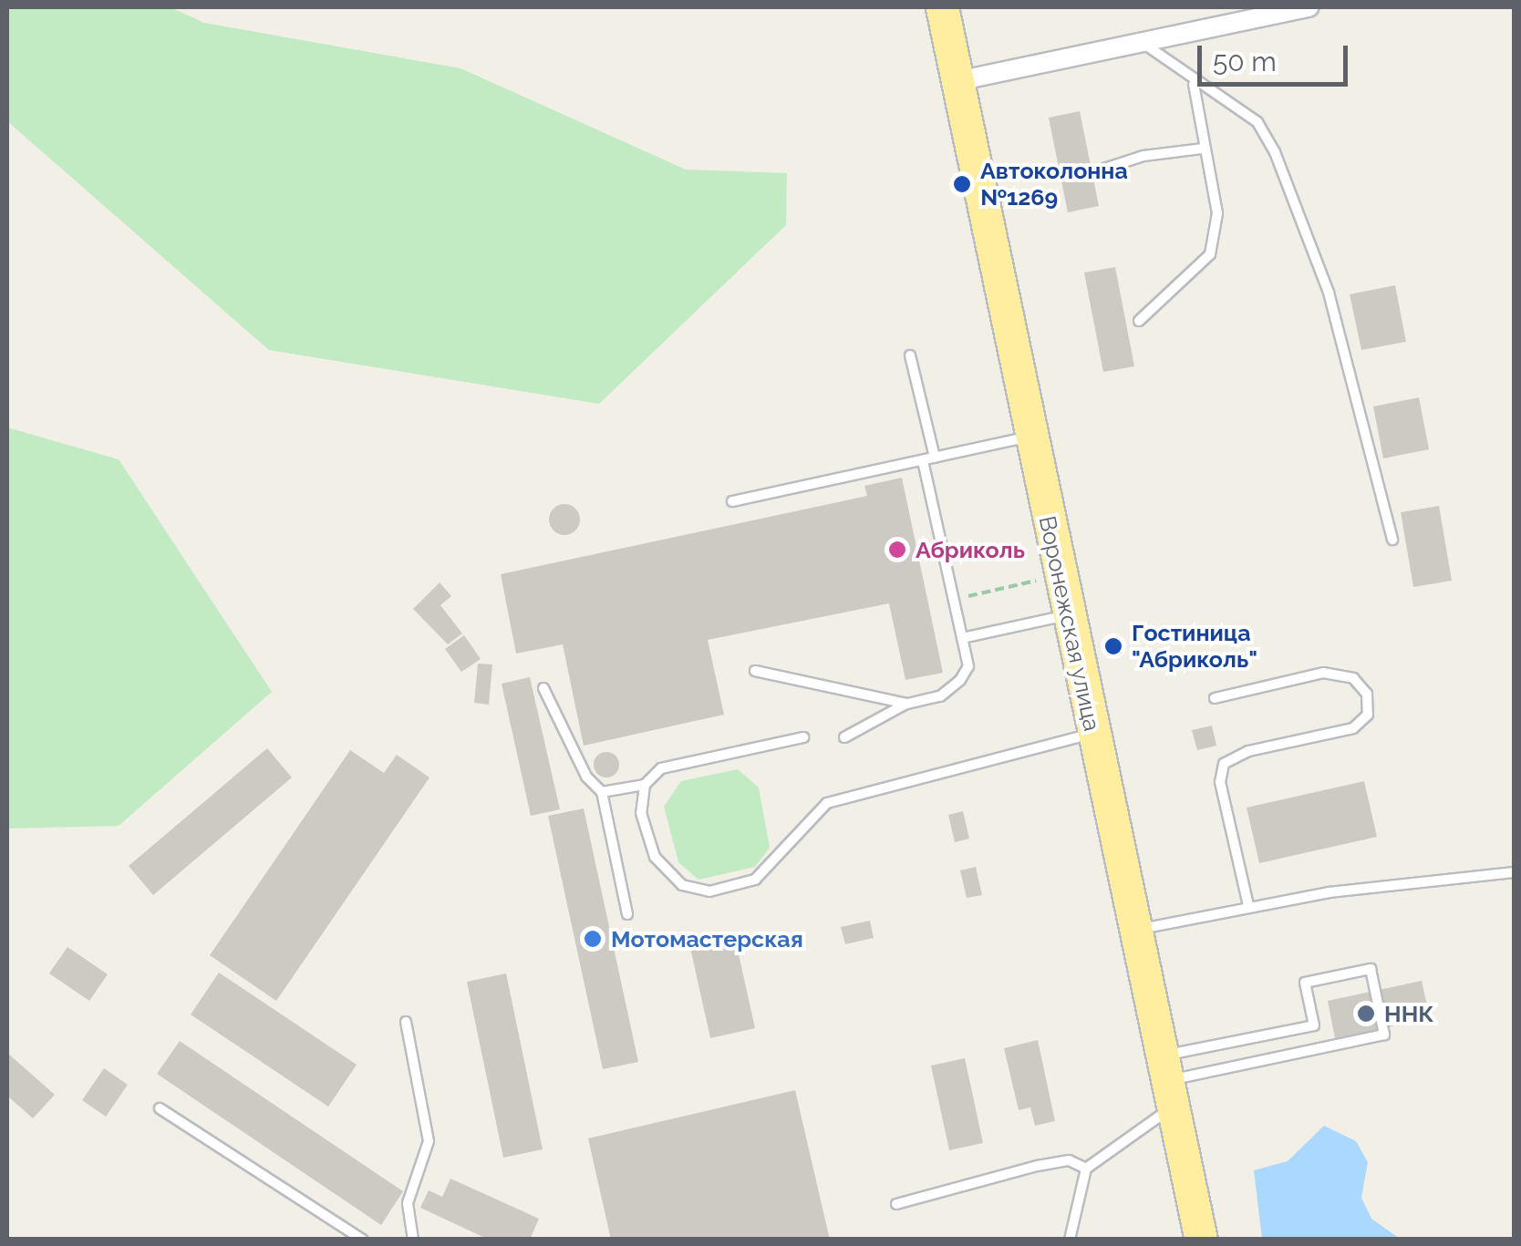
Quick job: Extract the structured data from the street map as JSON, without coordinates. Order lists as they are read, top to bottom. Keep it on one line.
{"streets":{"highway":["Воронежская улица"]},"places":["Автоколонна №1269","Абриколь","Гостиница \"Абриколь\"","Мотомастерская","ННК"],"scale_bar":"50 m"}
